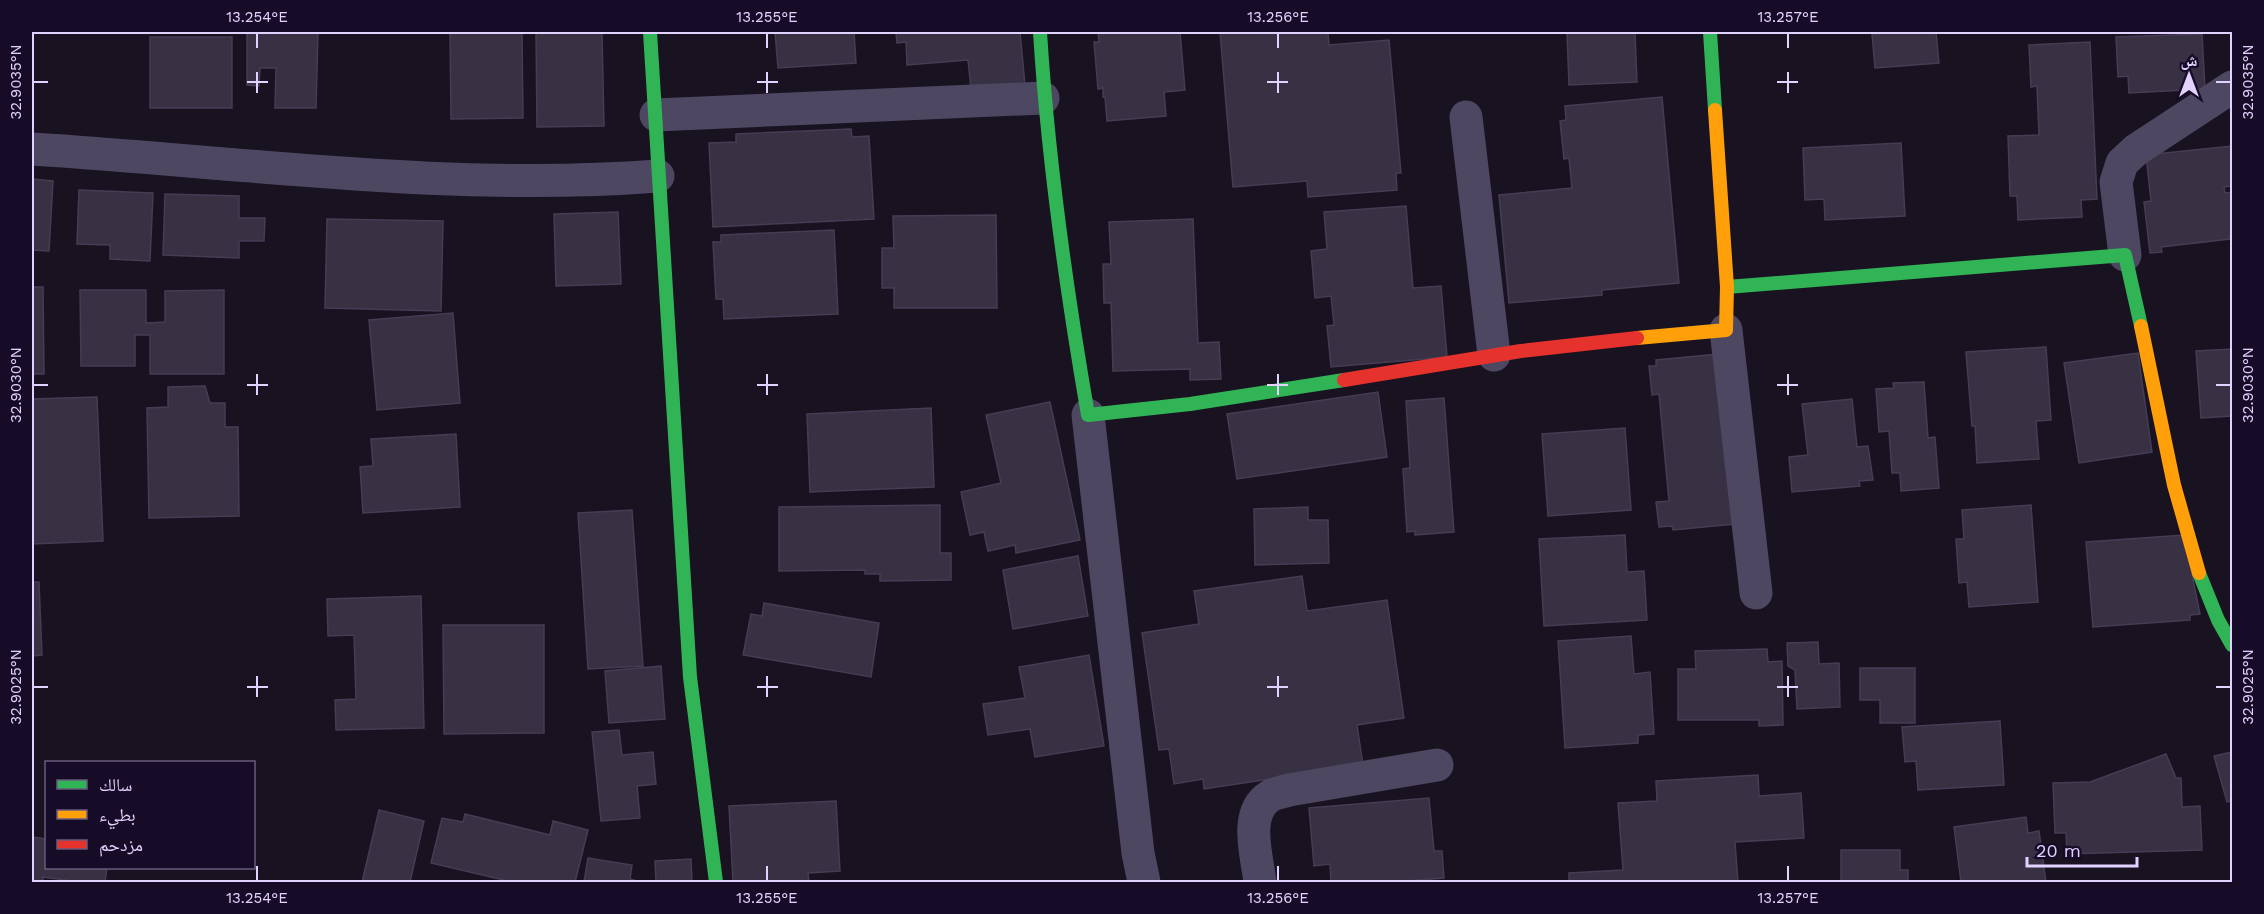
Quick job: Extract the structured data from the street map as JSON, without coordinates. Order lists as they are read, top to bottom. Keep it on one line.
{"legend":["سالك","بطيء","مزدحم"],"scale_bar":"20 m","north":"top","coordinates":["13.254°E","13.255°E","13.256°E","13.257°E","32.9035°N","32.9030°N","32.9025°N"]}
